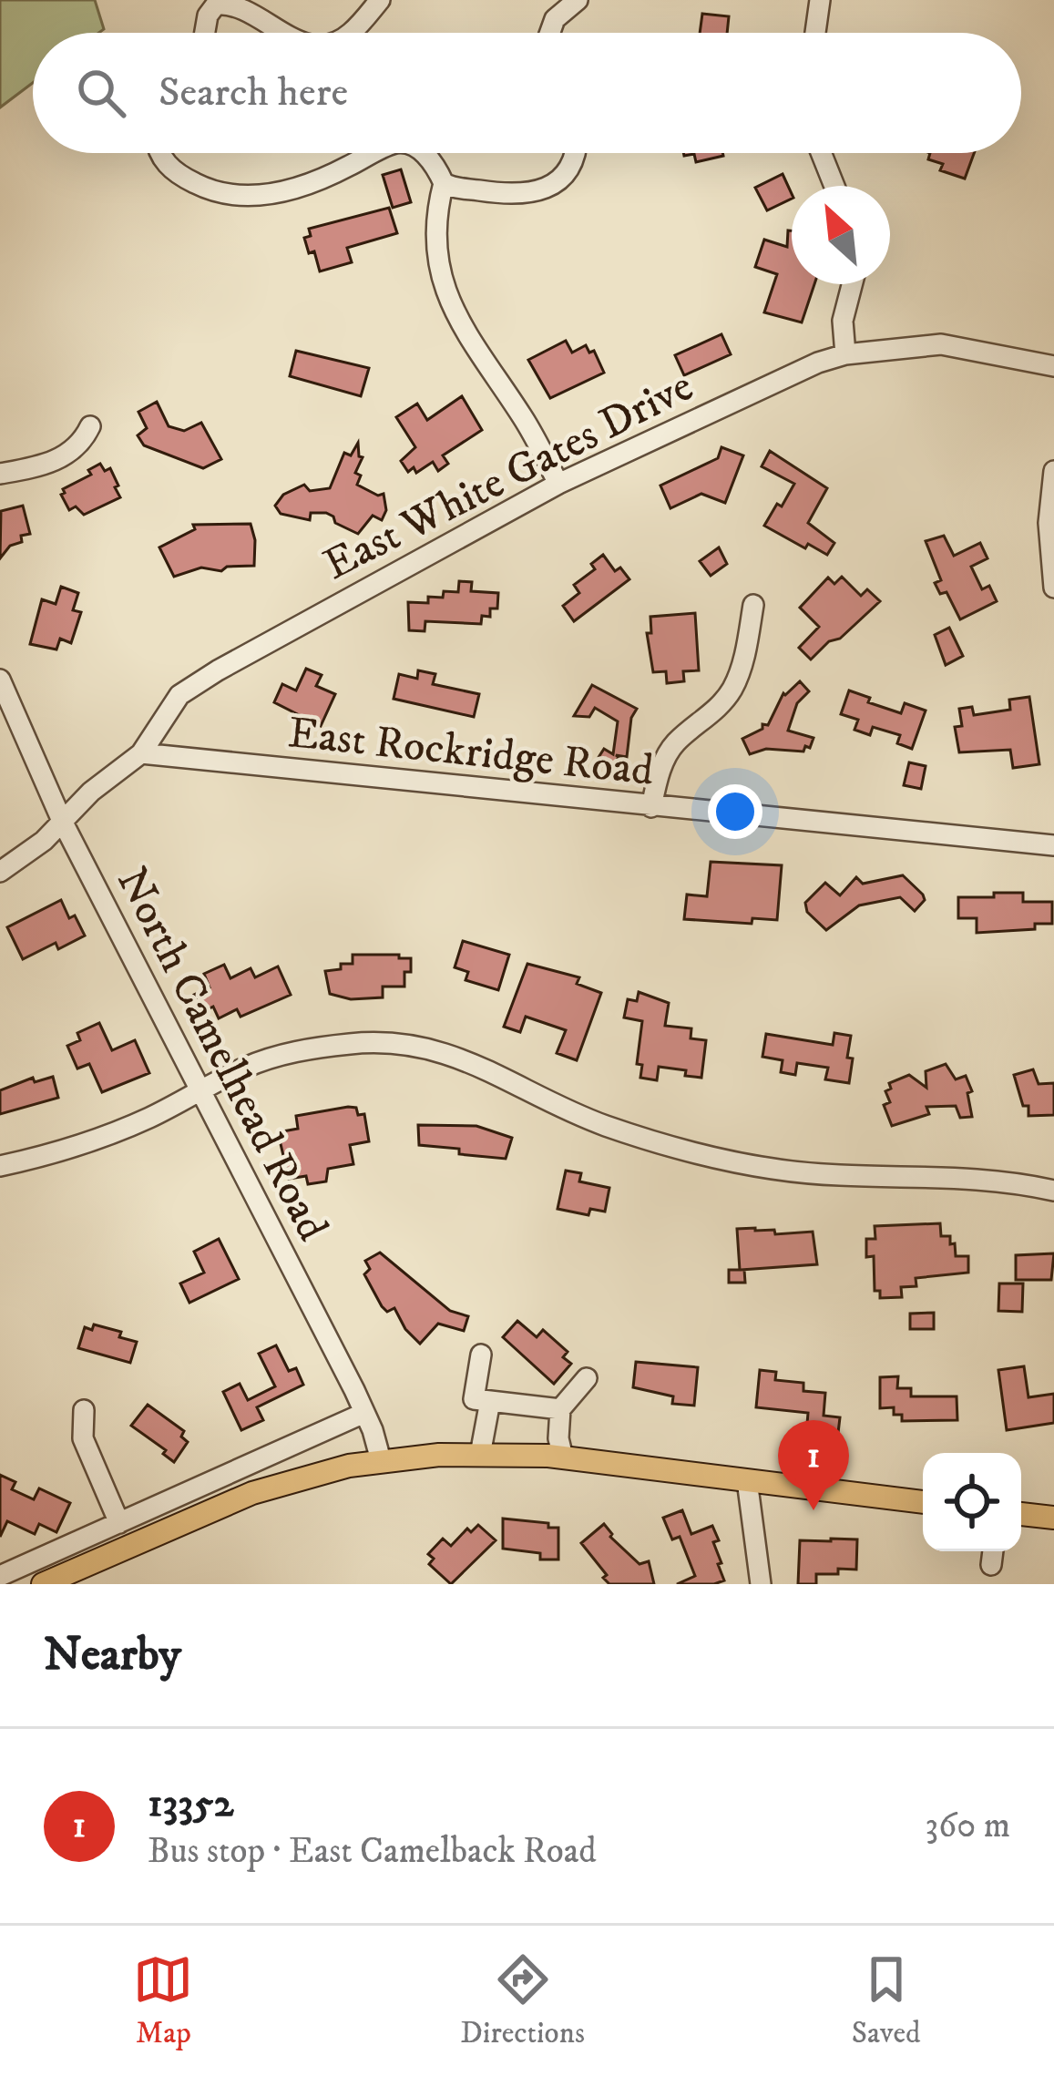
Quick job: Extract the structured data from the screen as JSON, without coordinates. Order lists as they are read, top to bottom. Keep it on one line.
{"streets":{"street":["East White Gates Drive","East Rockridge Road","North Camelhead Road"]},"crossings":[["East White Gates Drive","East Rockridge Road"],["East White Gates Drive","North Camelhead Road"]],"north":"top left","page":{"search":"Search here","pins":"1","heading":"Nearby","list":[{"mark":"1","name":"13352","note":"Bus stop · East Camelback Road","value":"360 m"}],"nav":["Map","Directions","Saved"]}}
